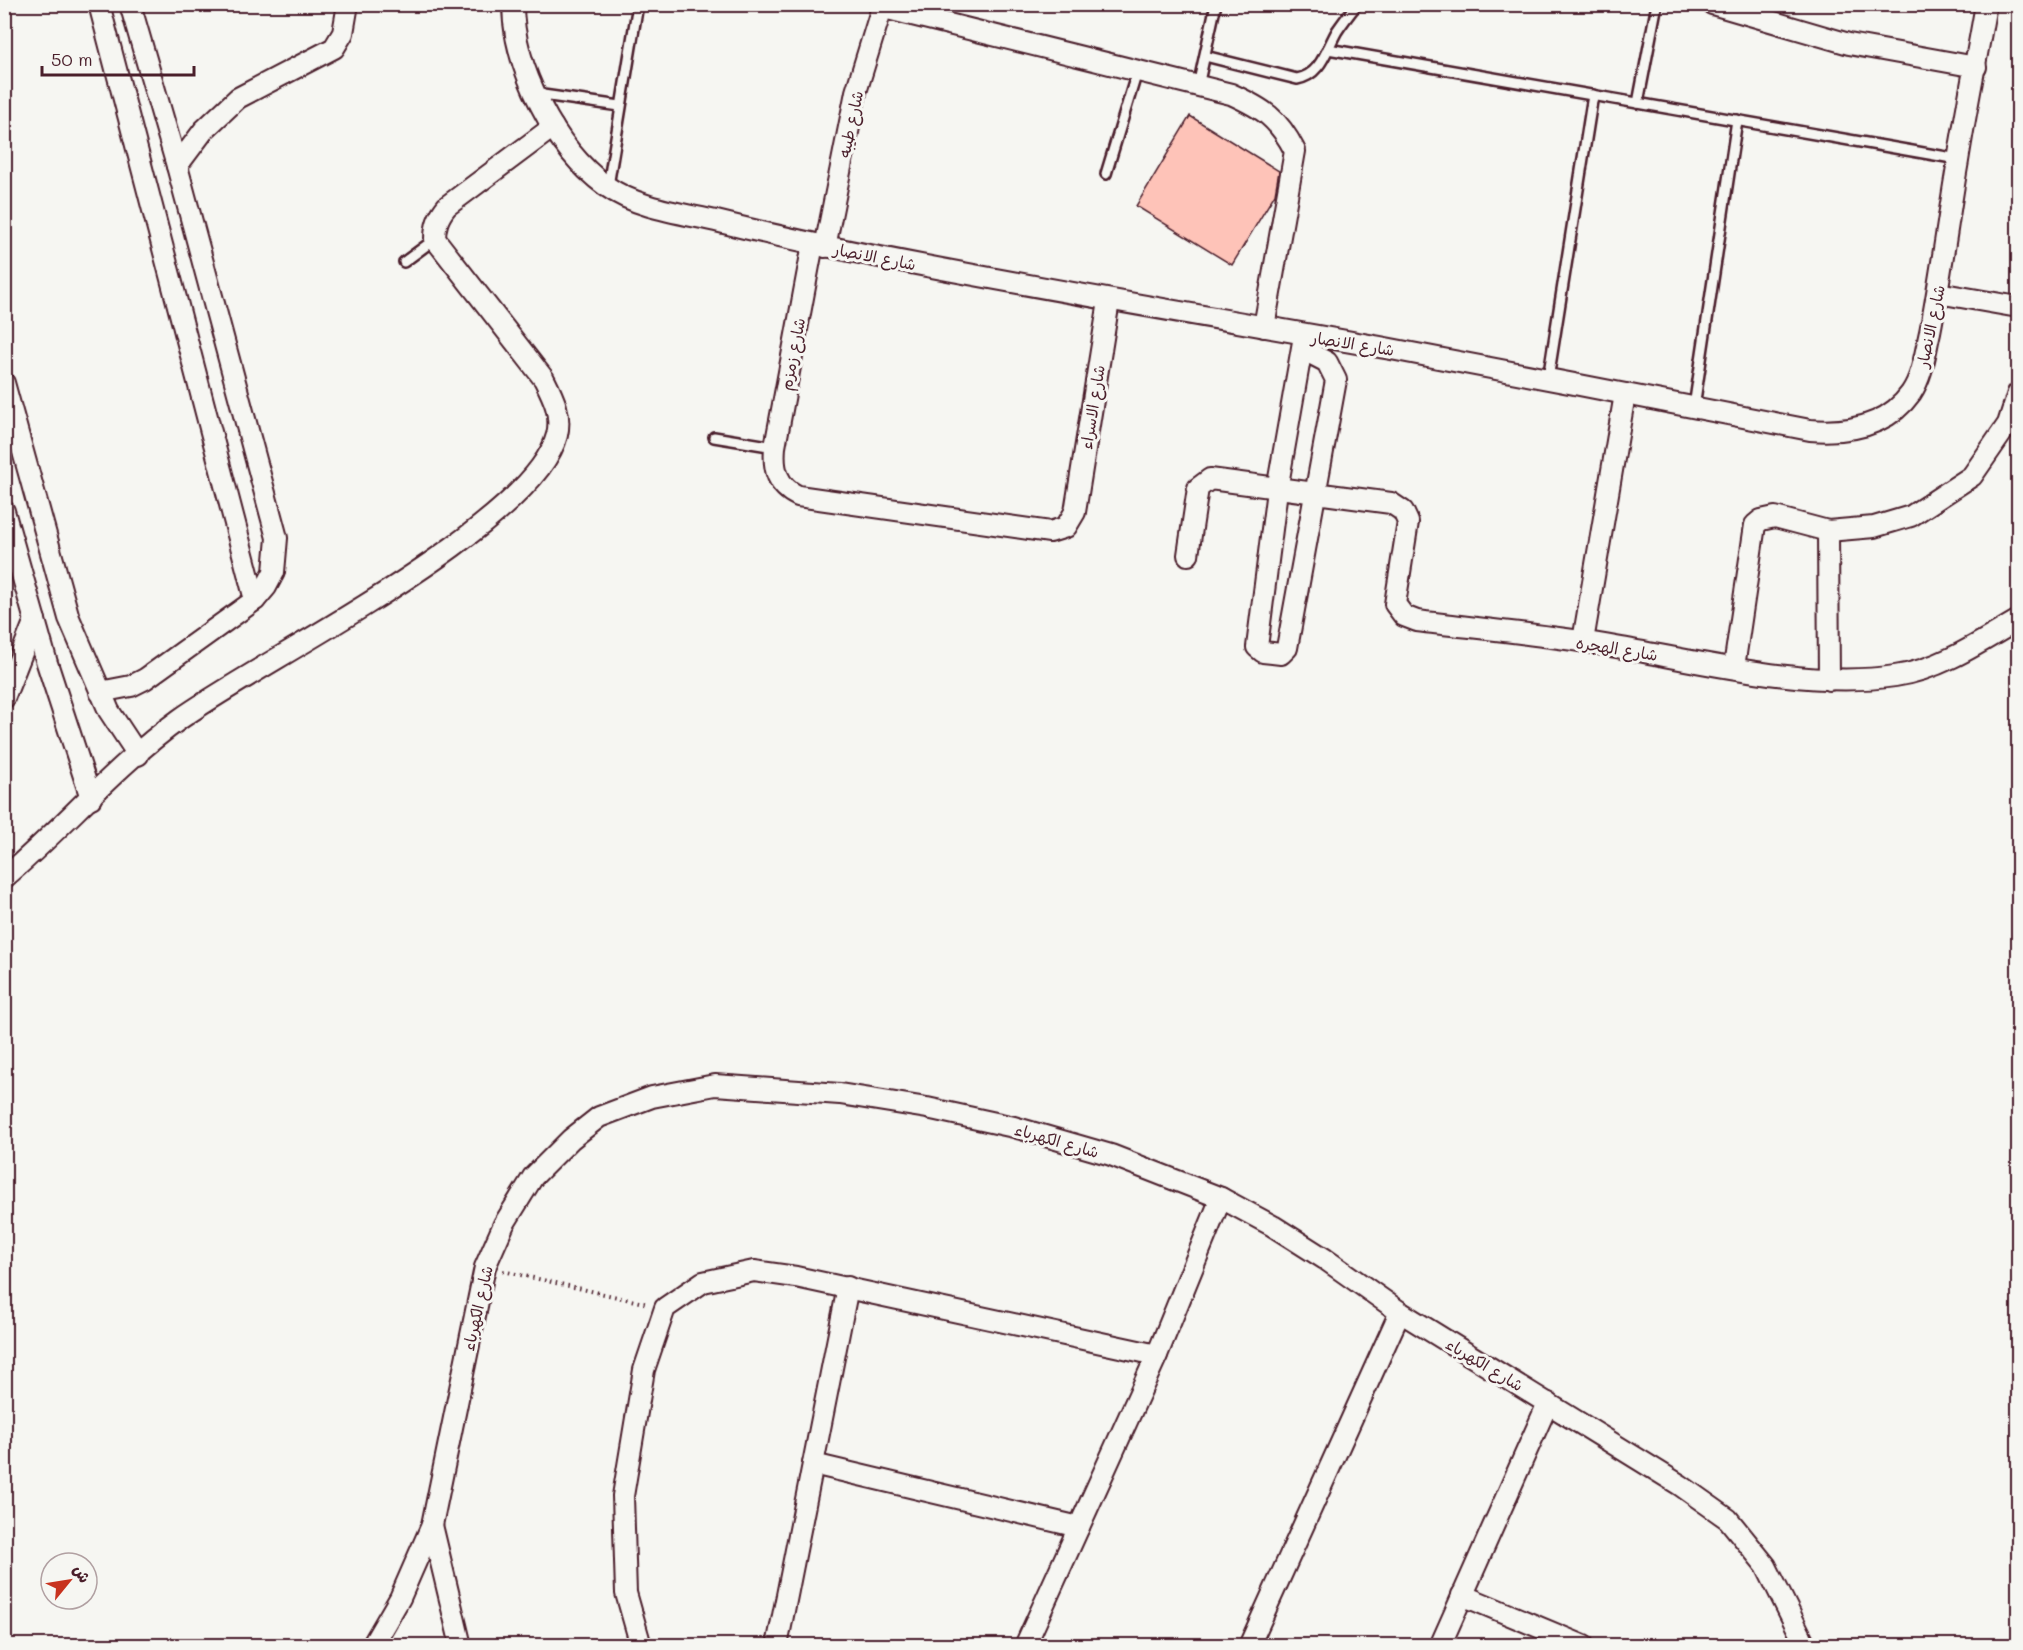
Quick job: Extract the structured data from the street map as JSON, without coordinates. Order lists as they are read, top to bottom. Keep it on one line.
{"streets":{"street":["شارع طيبه","شارع الانصار","شارع زمزم","شارع الاسراء","شارع الهجره","شارع الكهرباء"]},"crossings":[["شارع طيبه","شارع الانصار"],["شارع طيبه","شارع زمزم"],["شارع الانصار","شارع زمزم"],["شارع الانصار","شارع الاسراء"],["شارع زمزم","شارع الاسراء"]],"scale_bar":"50 m","north":"top right"}
